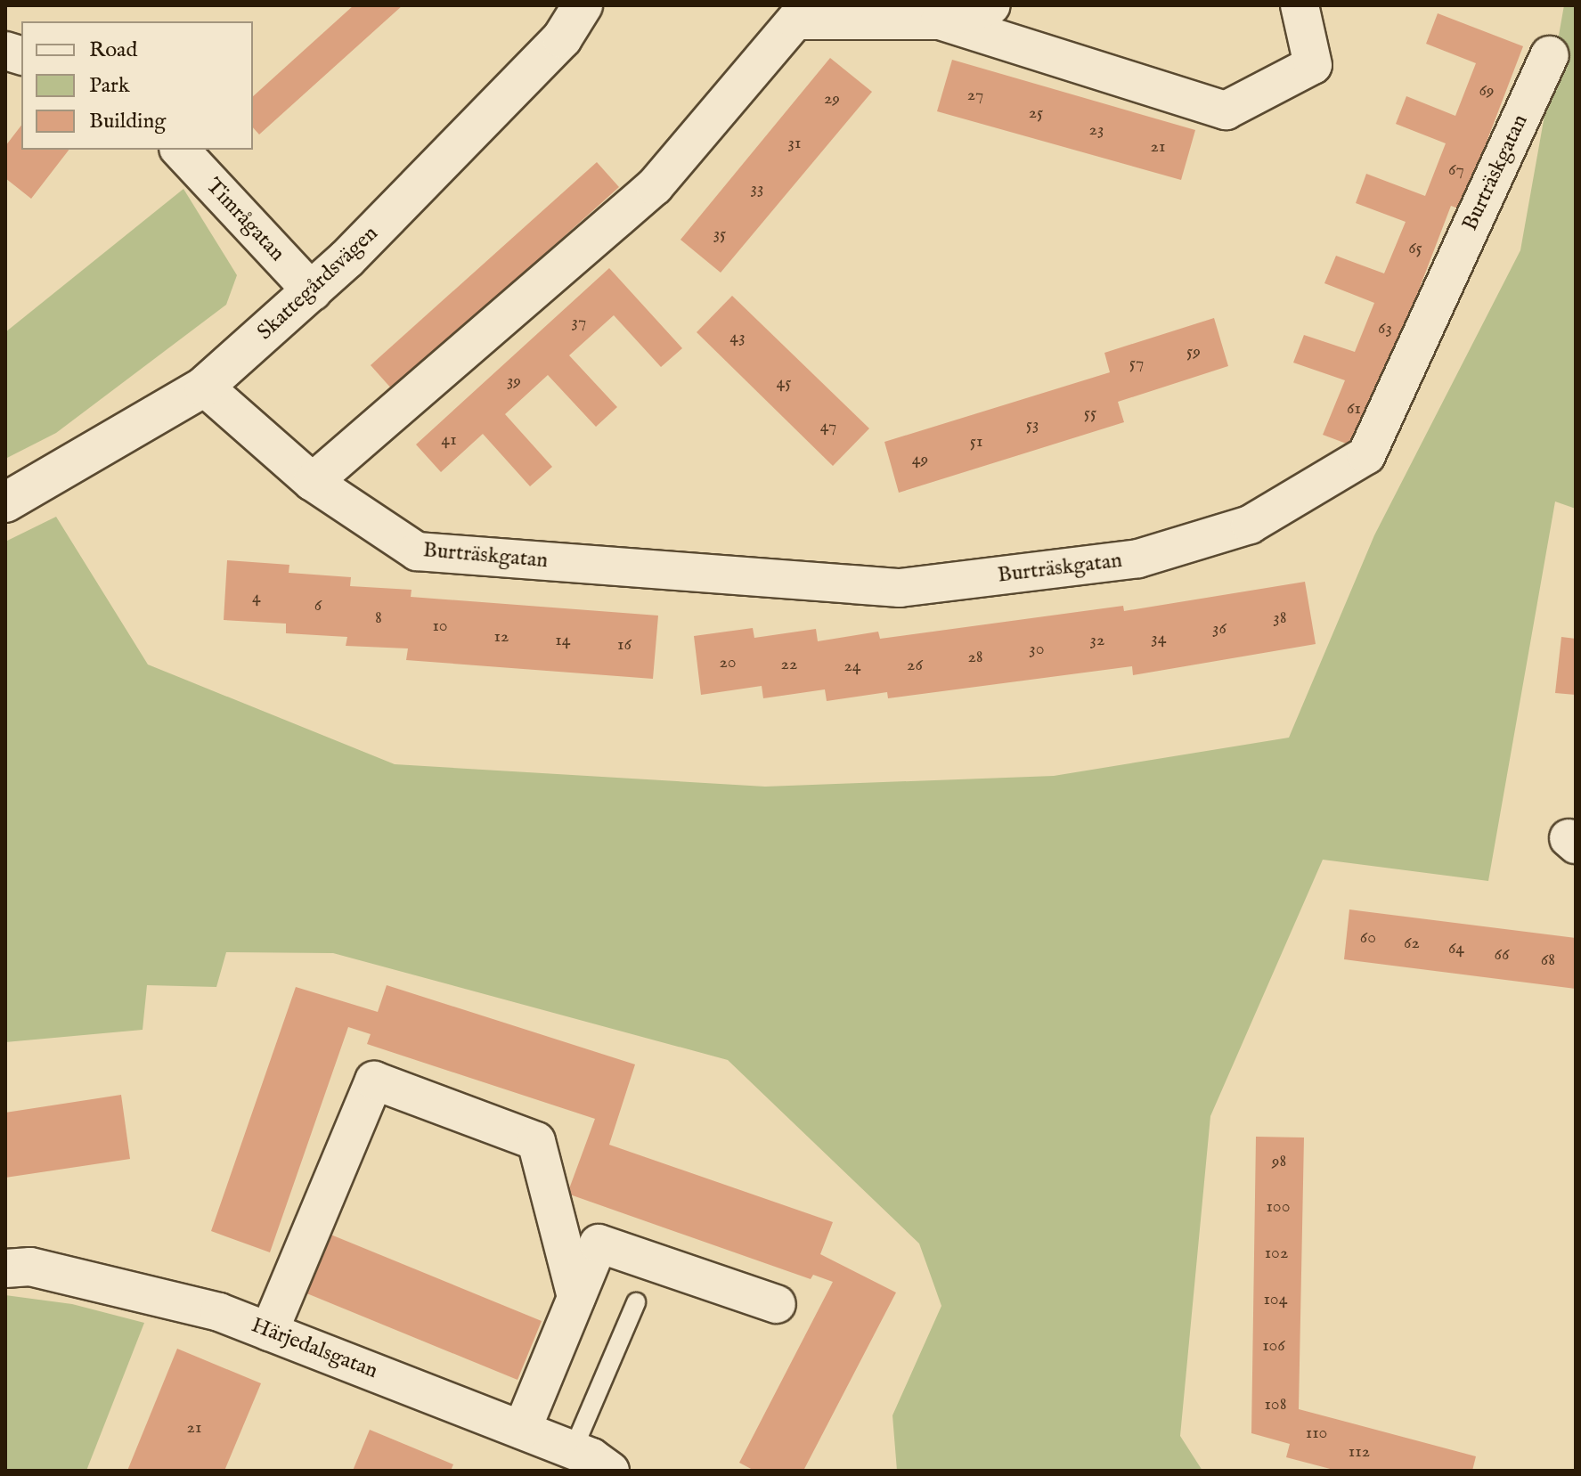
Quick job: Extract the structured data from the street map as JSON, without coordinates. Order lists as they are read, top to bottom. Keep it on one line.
{"streets":{"street":["Burträskgatan","Timrågatan","Skattegårdsvägen","Härjedalsgatan"]},"crossings":[["Burträskgatan","Skattegårdsvägen"],["Timrågatan","Skattegårdsvägen"]],"house_numbers":["69","27","29","25","23","31","21","67","33","35","65","37","63","43","59","57","39","45","61","55","53","47","41","51","49","4","6","8","38","10","36","12","34","14","32","16","30","28","20","22","26","24","60","62","64","66","68","98","100","102","104","106","108","21","110","112"],"legend":["Road","Park","Building"]}
